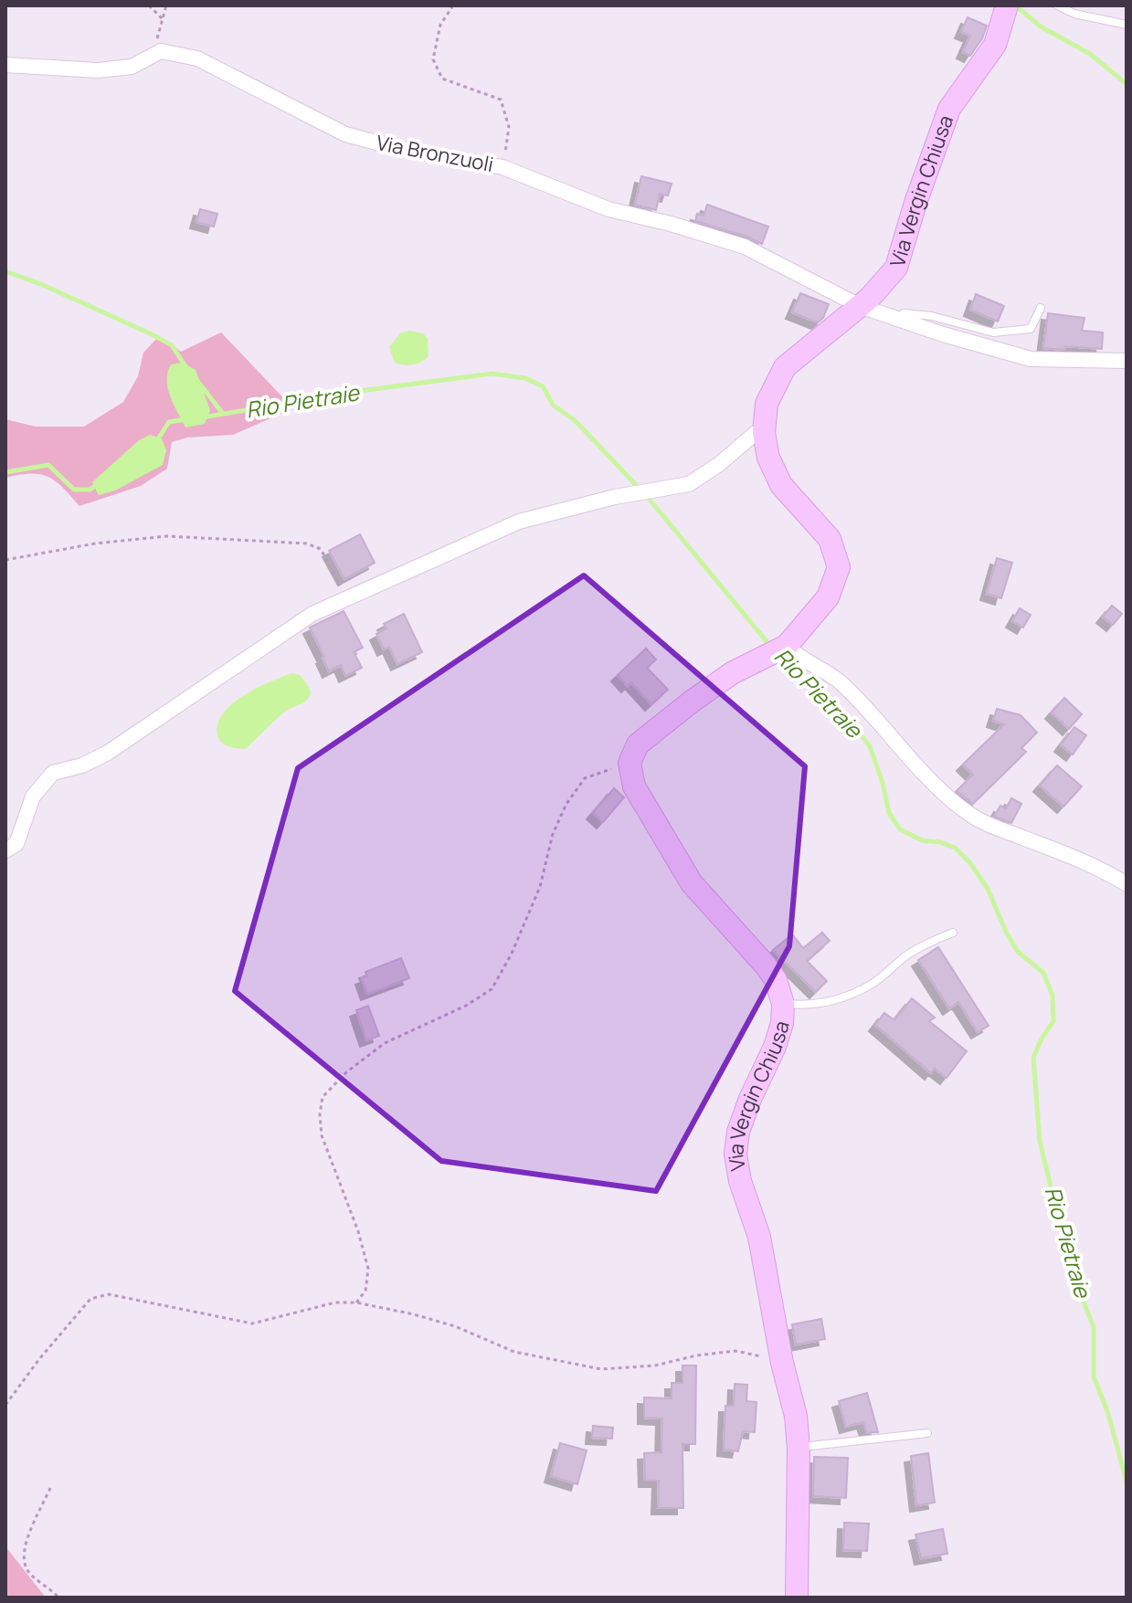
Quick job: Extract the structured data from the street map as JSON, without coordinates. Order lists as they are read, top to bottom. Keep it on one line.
{"streets":{"street":["Via Bronzuoli","Via Vergin Chiusa"]},"crossings":[["Via Bronzuoli","Via Vergin Chiusa"]],"water":["Rio Pietraie"]}
